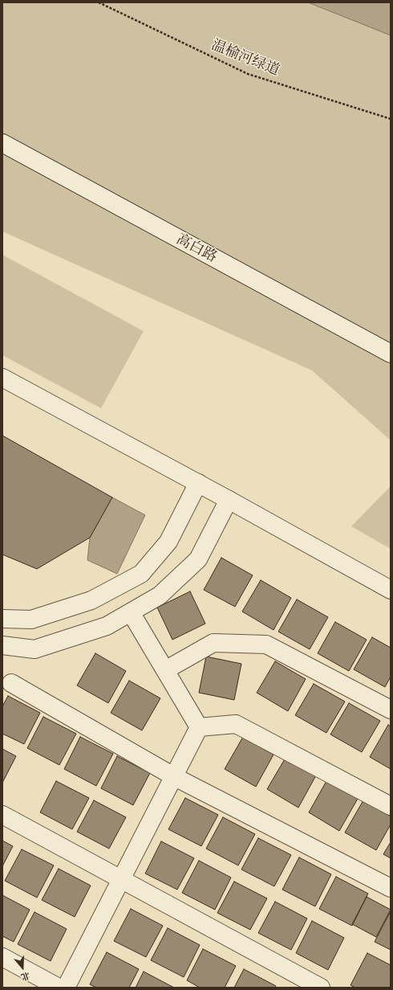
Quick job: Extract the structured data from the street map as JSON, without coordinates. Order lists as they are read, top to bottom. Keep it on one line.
{"streets":{"street":["高白路"],"path":["温榆河绿道"]},"north":"bottom"}
